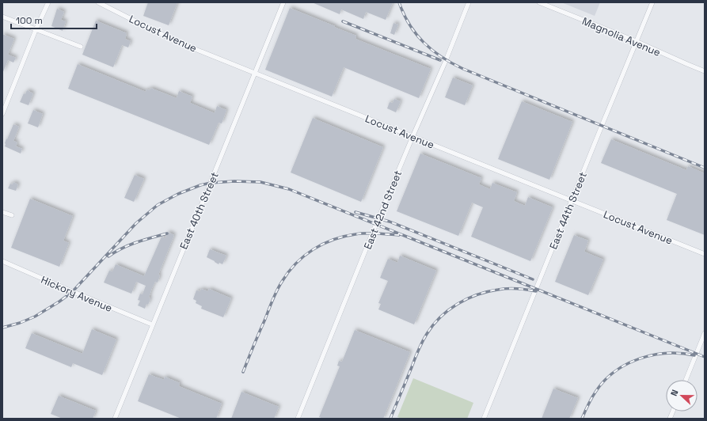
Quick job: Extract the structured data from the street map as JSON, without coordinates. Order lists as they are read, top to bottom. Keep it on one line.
{"streets":{"street":["Locust Avenue","Magnolia Avenue","East 42nd Street","East 40th Street","East 44th Street","Hickory Avenue"]},"crossings":[["Locust Avenue","East 42nd Street"],["Locust Avenue","East 40th Street"],["Locust Avenue","East 44th Street"],["Magnolia Avenue","East 44th Street"],["East 40th Street","Hickory Avenue"]],"scale_bar":"100 m","north":"left"}
